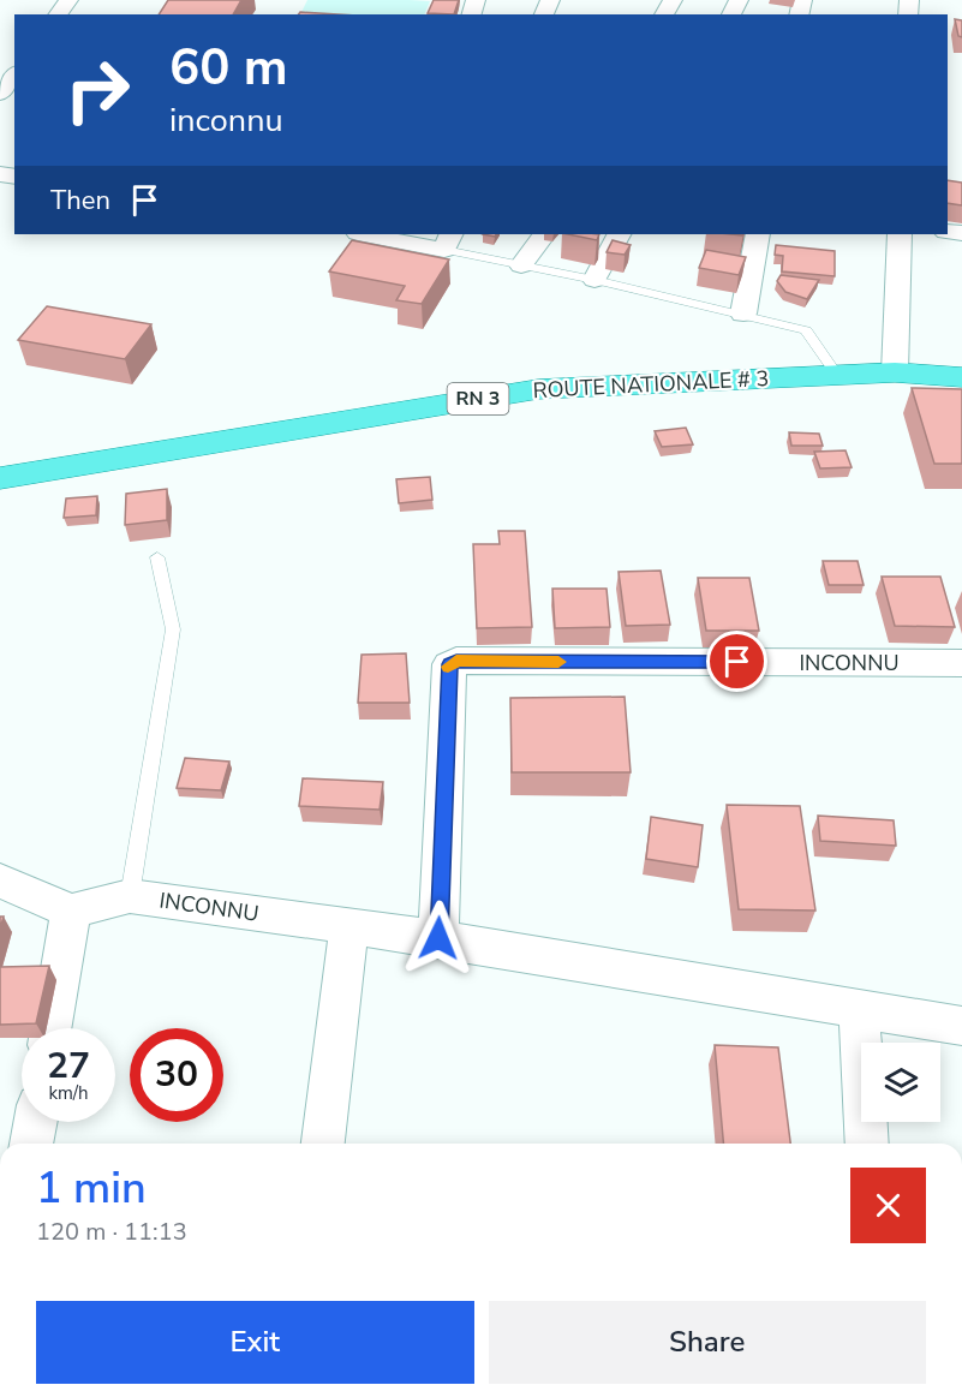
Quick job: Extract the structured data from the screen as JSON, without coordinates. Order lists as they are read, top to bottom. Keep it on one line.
{"streets":{"main road":["ROUTE NATIONALE # 3","RN 3"],"street":["INCONNU"]},"page":{"turn":["60 m","inconnu"],"then":"Then","speed":"27 km/h","limit":"30","heading":["1 min","120 m · 11:13"],"buttons":["Exit","Share"]}}
